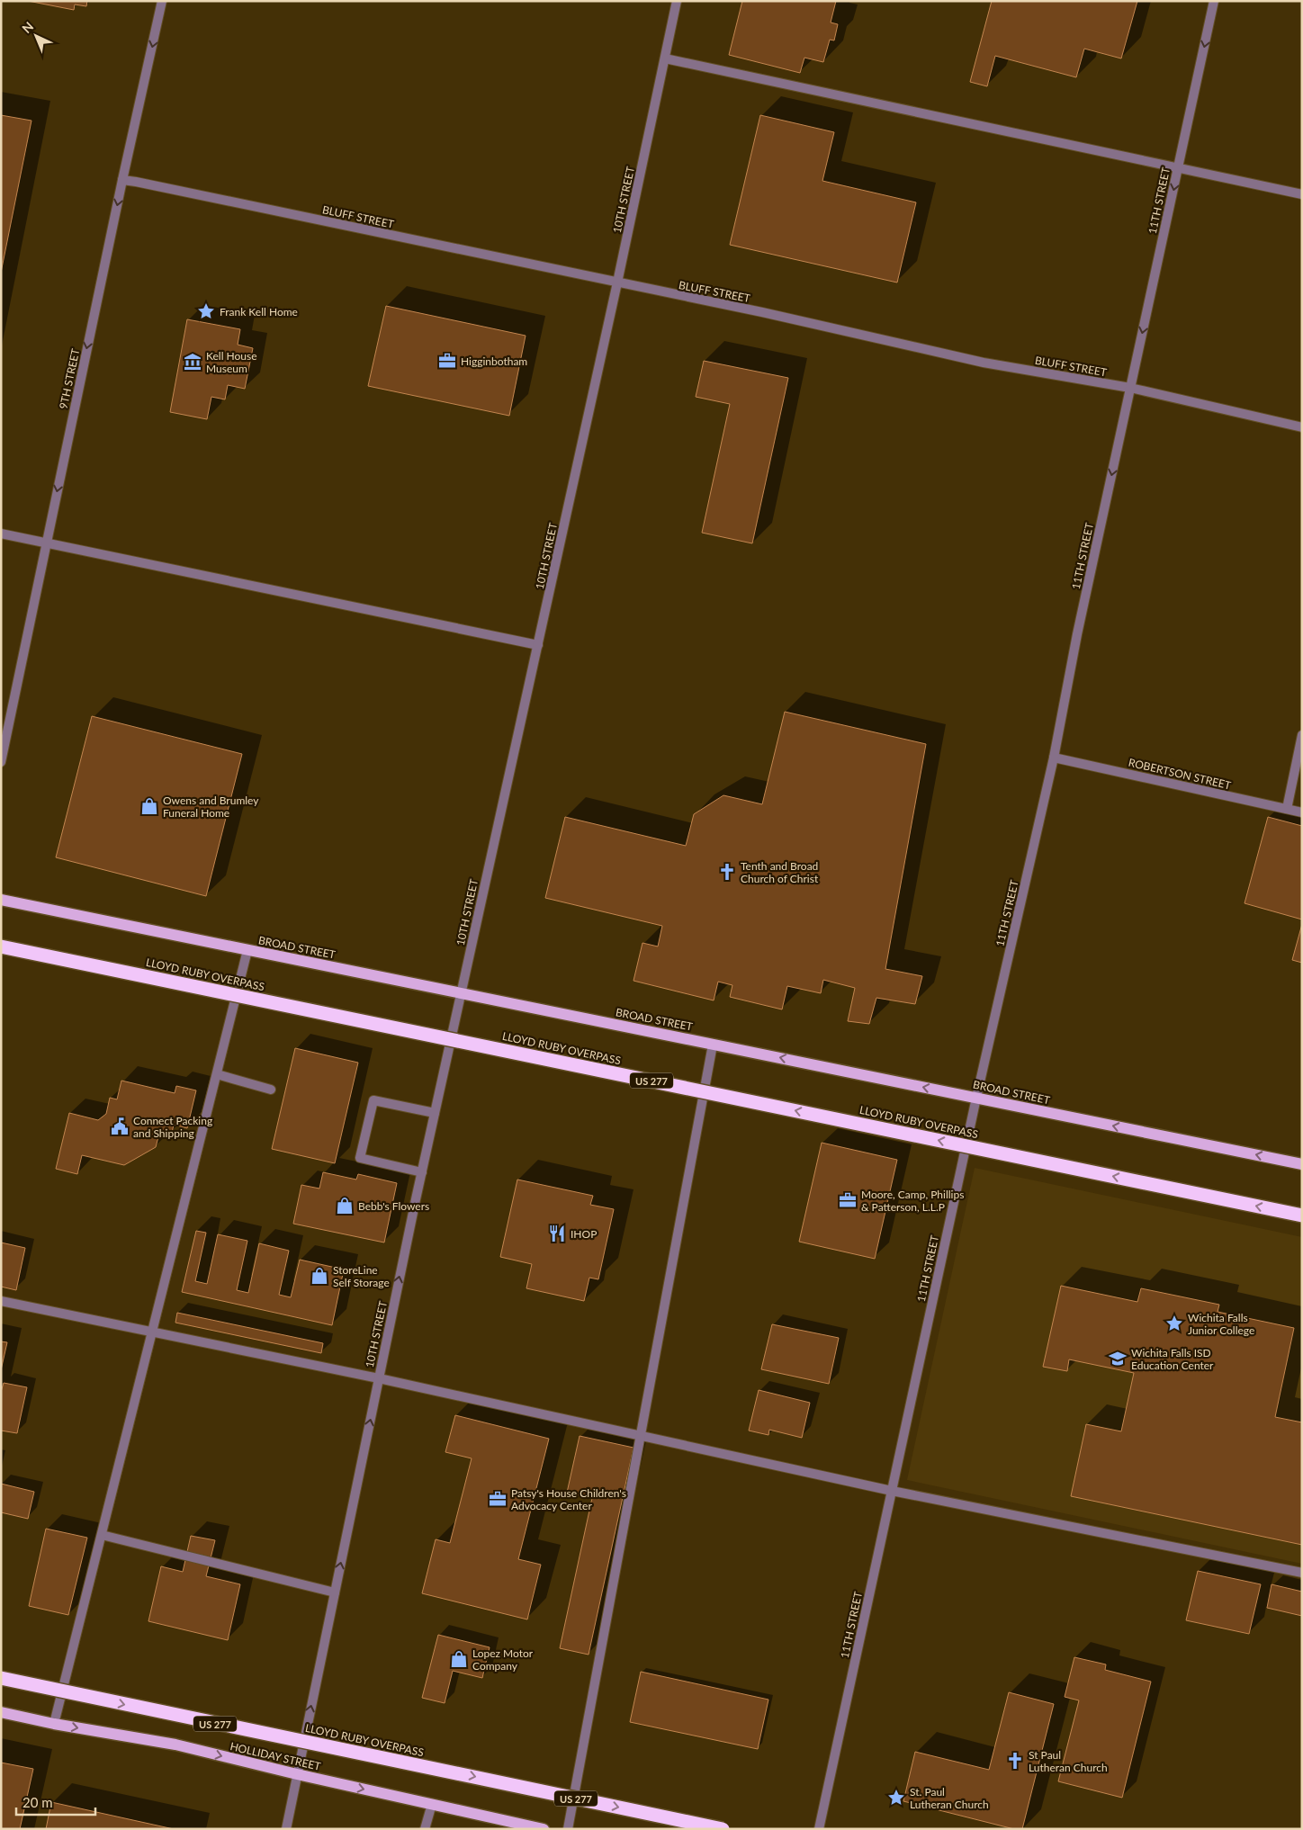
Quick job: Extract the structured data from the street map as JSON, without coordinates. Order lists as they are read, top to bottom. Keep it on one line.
{"streets":{"highway":["LLOYD RUBY OVERPASS","US 277"],"main road":["BROAD STREET","HOLLIDAY STREET"],"street":["10TH STREET","11TH STREET","BLUFF STREET","9TH STREET","ROBERTSON STREET"]},"crossings":[["10TH STREET","BLUFF STREET"],["10TH STREET","BROAD STREET"],["10TH STREET","HOLLIDAY STREET"],["11TH STREET","BLUFF STREET"],["11TH STREET","ROBERTSON STREET"],["11TH STREET","BROAD STREET"],["BLUFF STREET","9TH STREET"]],"one_way":["11TH STREET","9TH STREET","BROAD STREET","HOLLIDAY STREET"],"places":{"place":["Frank Kell Home","Wichita Falls Junior College","St. Paul Lutheran Church"],"office":["Higginbotham","Moore, Camp, Phillips & Patterson, L.L.P","Patsy's House Children's Advocacy Center"],"museum":["Kell House Museum"],"shop":["Owens and Brumley Funeral Home","Bebb's Flowers","StoreLine Self Storage","Lopez Motor Company"],"church":["Tenth and Broad Church of Christ","St Paul Lutheran Church"],"public building":["Connect Packing and Shipping"],"restaurant":["IHOP"],"school or university":["Wichita Falls ISD Education Center"]},"scale_bar":"20 m","north":"top left"}
